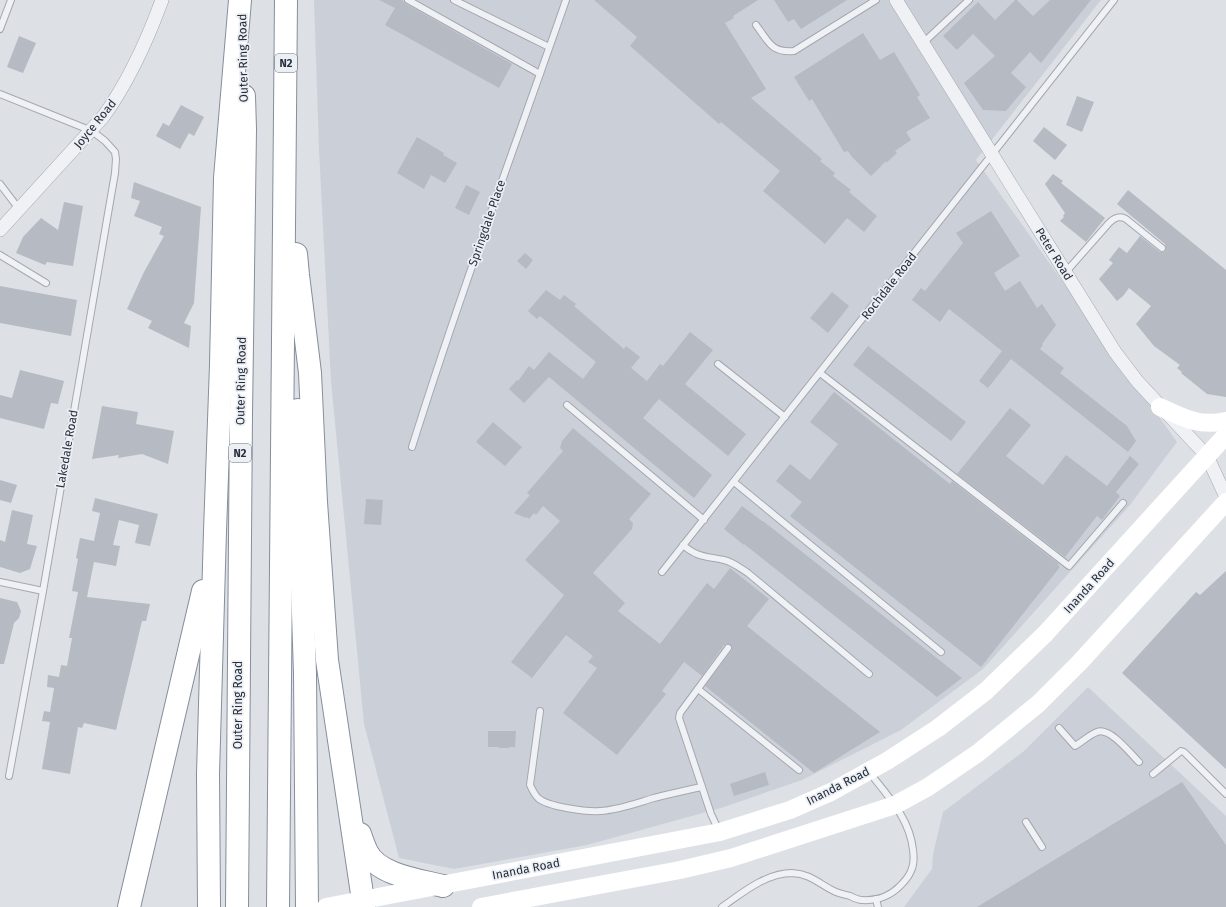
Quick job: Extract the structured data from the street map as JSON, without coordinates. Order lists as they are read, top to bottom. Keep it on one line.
{"streets":{"highway":["Outer Ring Road","N2"],"main road":["Inanda Road"],"street":["Joyce Road","Peter Road"],"lane":["Springdale Place","Rochdale Road","Lakedale Road"]},"crossings":[["Joyce Road","Lakedale Road"],["Peter Road","Rochdale Road"],["Peter Road","Inanda Road"]]}
